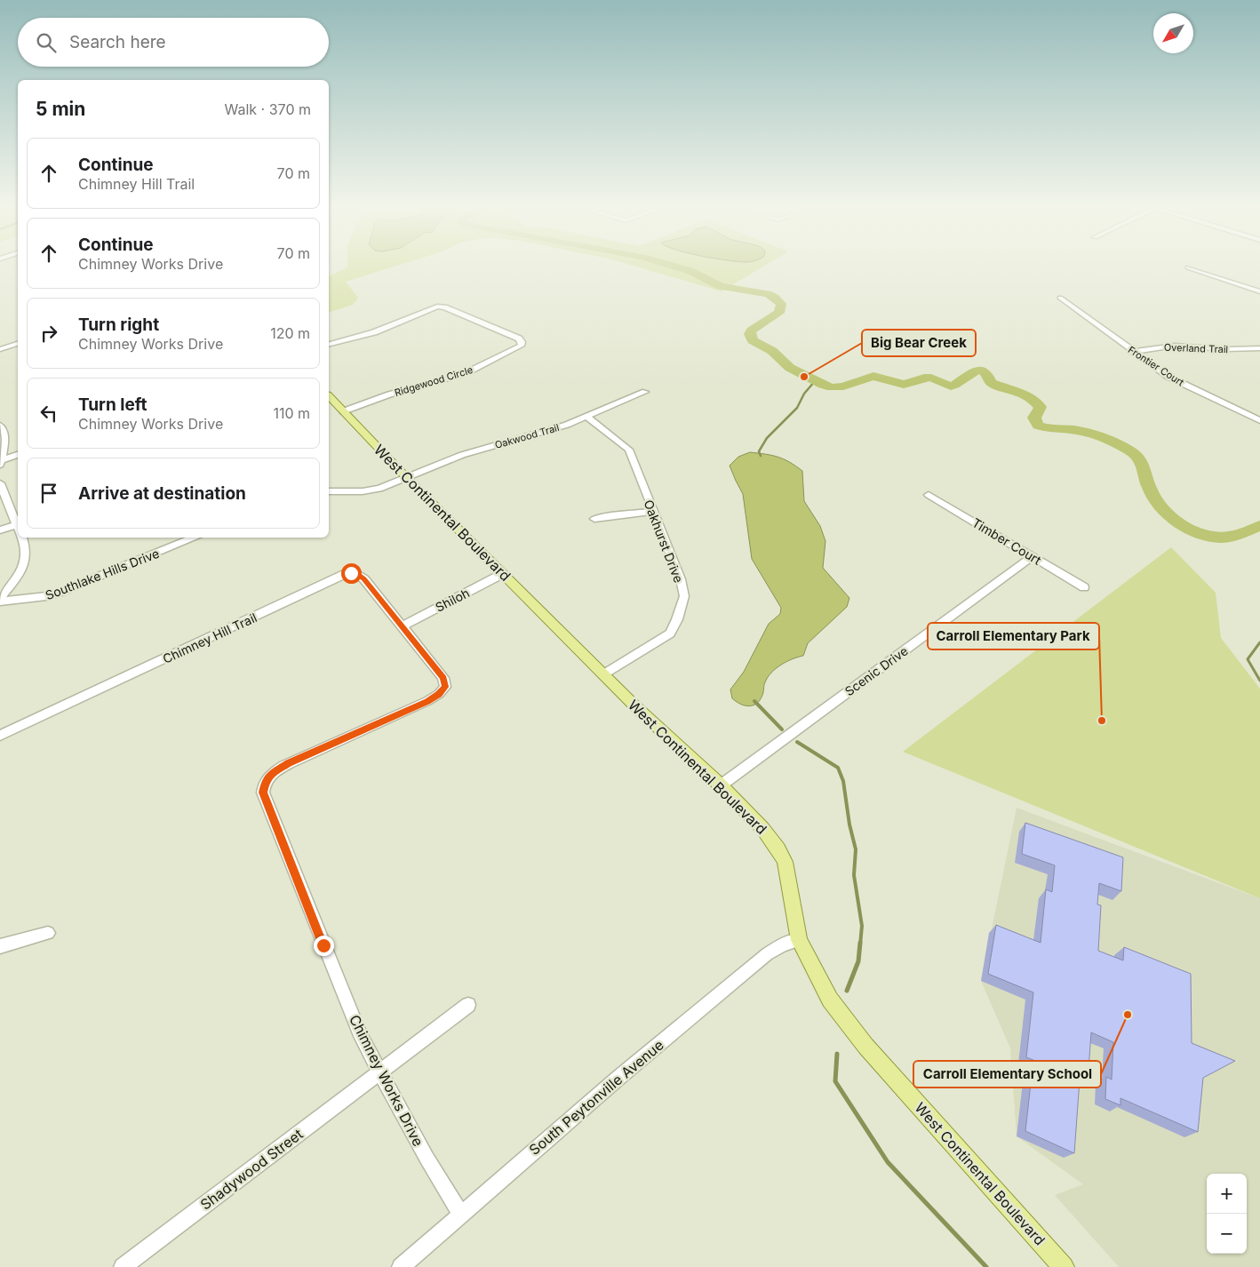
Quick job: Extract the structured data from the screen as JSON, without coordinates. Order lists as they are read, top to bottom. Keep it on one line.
{"streets":{"main road":["West Continental Boulevard"],"street":["Overland Trail","Frontier Court","Ridgewood Circle","Oakwood Trail","Oakhurst Drive","Timber Court","Southlake Hills Drive","Shiloh","Chimney Hill Trail","Scenic Drive","Chimney Works Drive","South Peytonville Avenue","Shadywood Street"]},"crossings":[["Overland Trail","Frontier Court"],["Ridgewood Circle","West Continental Boulevard"],["Oakwood Trail","West Continental Boulevard"],["Oakwood Trail","Oakhurst Drive"],["West Continental Boulevard","Oakhurst Drive"],["West Continental Boulevard","Shiloh"],["West Continental Boulevard","Scenic Drive"],["West Continental Boulevard","South Peytonville Avenue"],["Timber Court","Scenic Drive"],["Shiloh","Chimney Hill Trail"],["Shiloh","Chimney Works Drive"],["Chimney Hill Trail","Chimney Works Drive"],["Chimney Works Drive","South Peytonville Avenue"],["Chimney Works Drive","Shadywood Street"]],"places":["Big Bear Creek","Carroll Elementary Park","Carroll Elementary School"],"north":"bottom left","page":{"search":"Search here","heading":["5 min","Walk · 370 m"],"list":[["Continue","Chimney Hill Trail","70 m"],["Continue","Chimney Works Drive","70 m"],["Turn right","Chimney Works Drive","120 m"],["Turn left","Chimney Works Drive","110 m"],"Arrive at destination"],"map_buttons":["+","−"]}}
